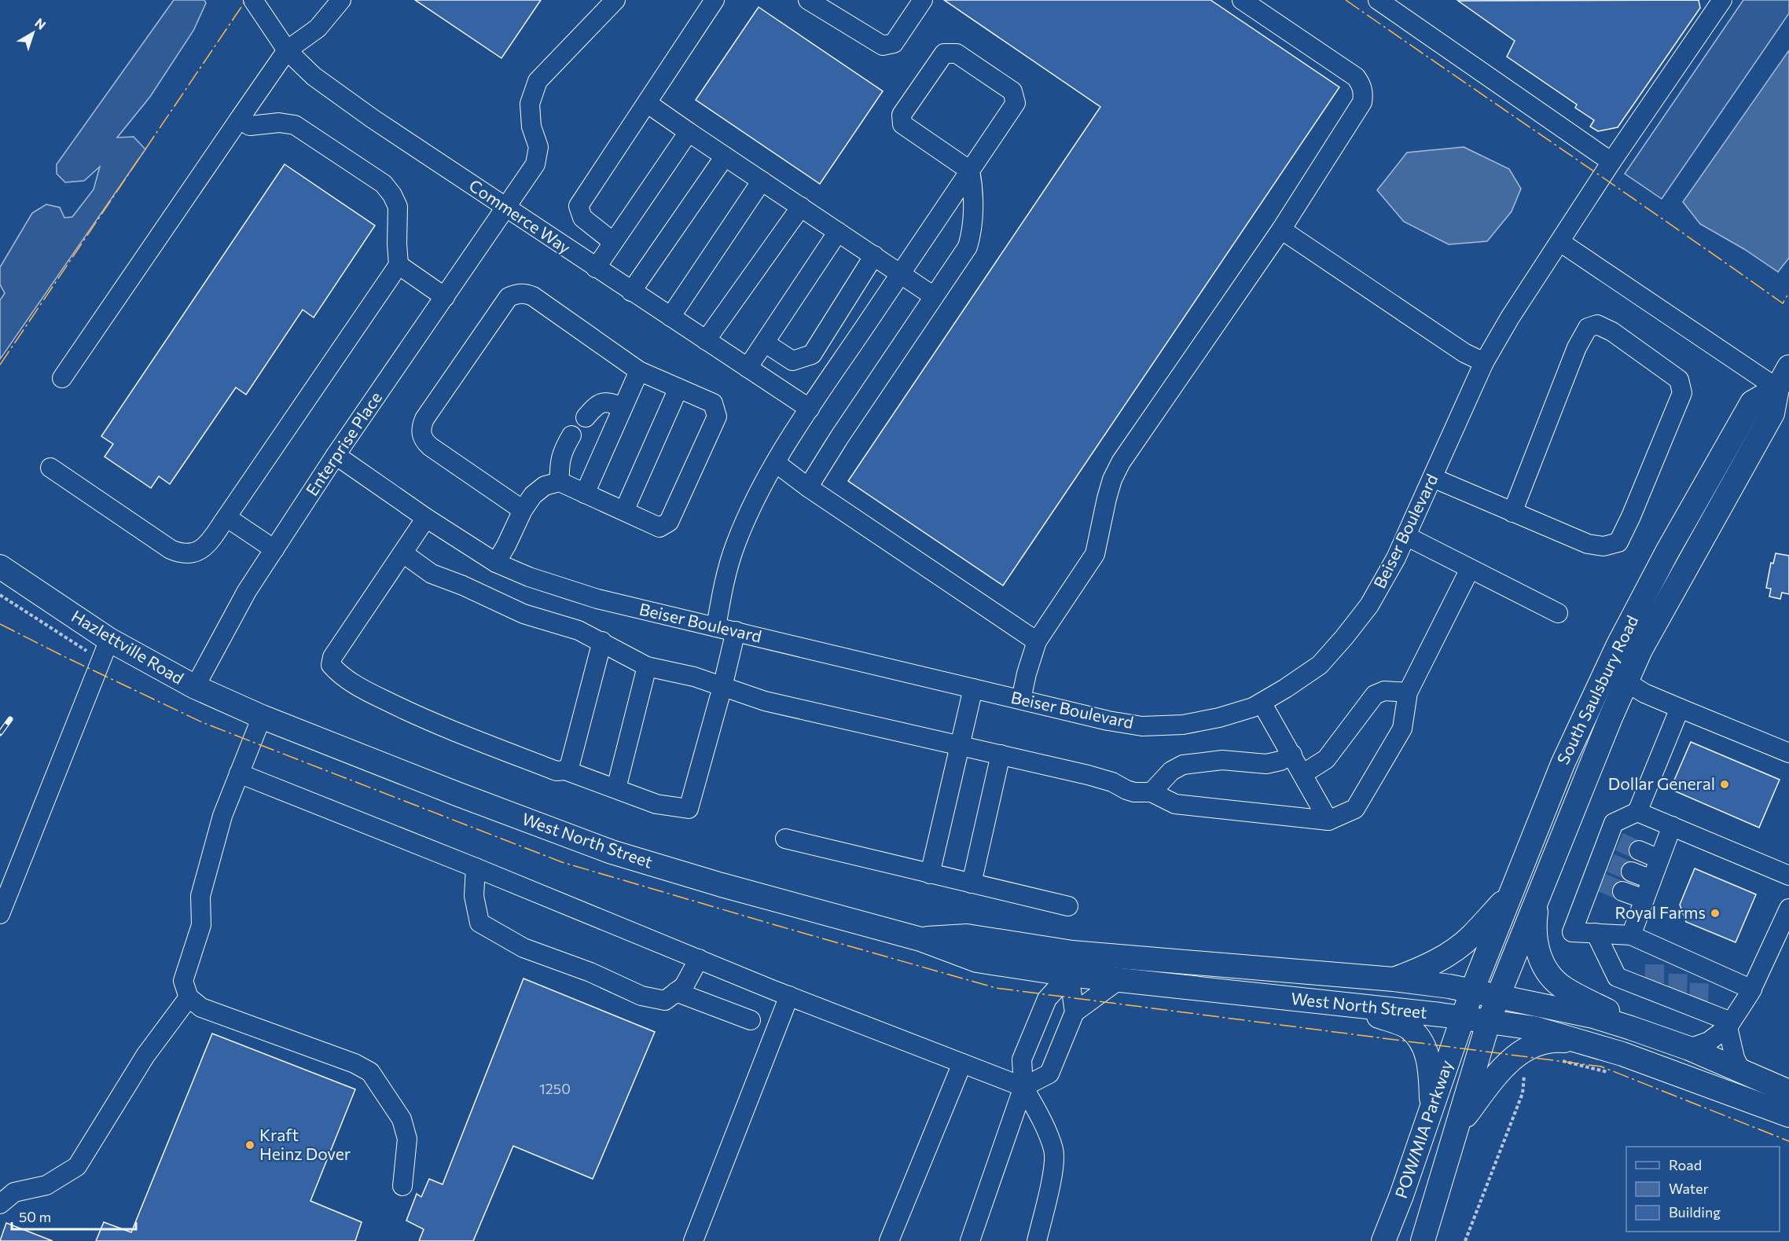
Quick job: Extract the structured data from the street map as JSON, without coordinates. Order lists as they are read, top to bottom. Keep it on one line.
{"streets":{"main road":["Hazlettville Road","South Saulsbury Road","West North Street","POW/MIA Parkway"],"street":["Commerce Way","Enterprise Place","Beiser Boulevard"]},"crossings":[["Commerce Way","Enterprise Place"],["Enterprise Place","Beiser Boulevard"],["Enterprise Place","Hazlettville Road"],["Hazlettville Road","West North Street"],["South Saulsbury Road","West North Street"],["South Saulsbury Road","POW/MIA Parkway"],["West North Street","POW/MIA Parkway"]],"places":["Dollar General","Royal Farms","Kraft Heinz Dover"],"house_numbers":["1250"],"legend":["Road","Water","Building"],"scale_bar":"50 m","north":"top right"}
